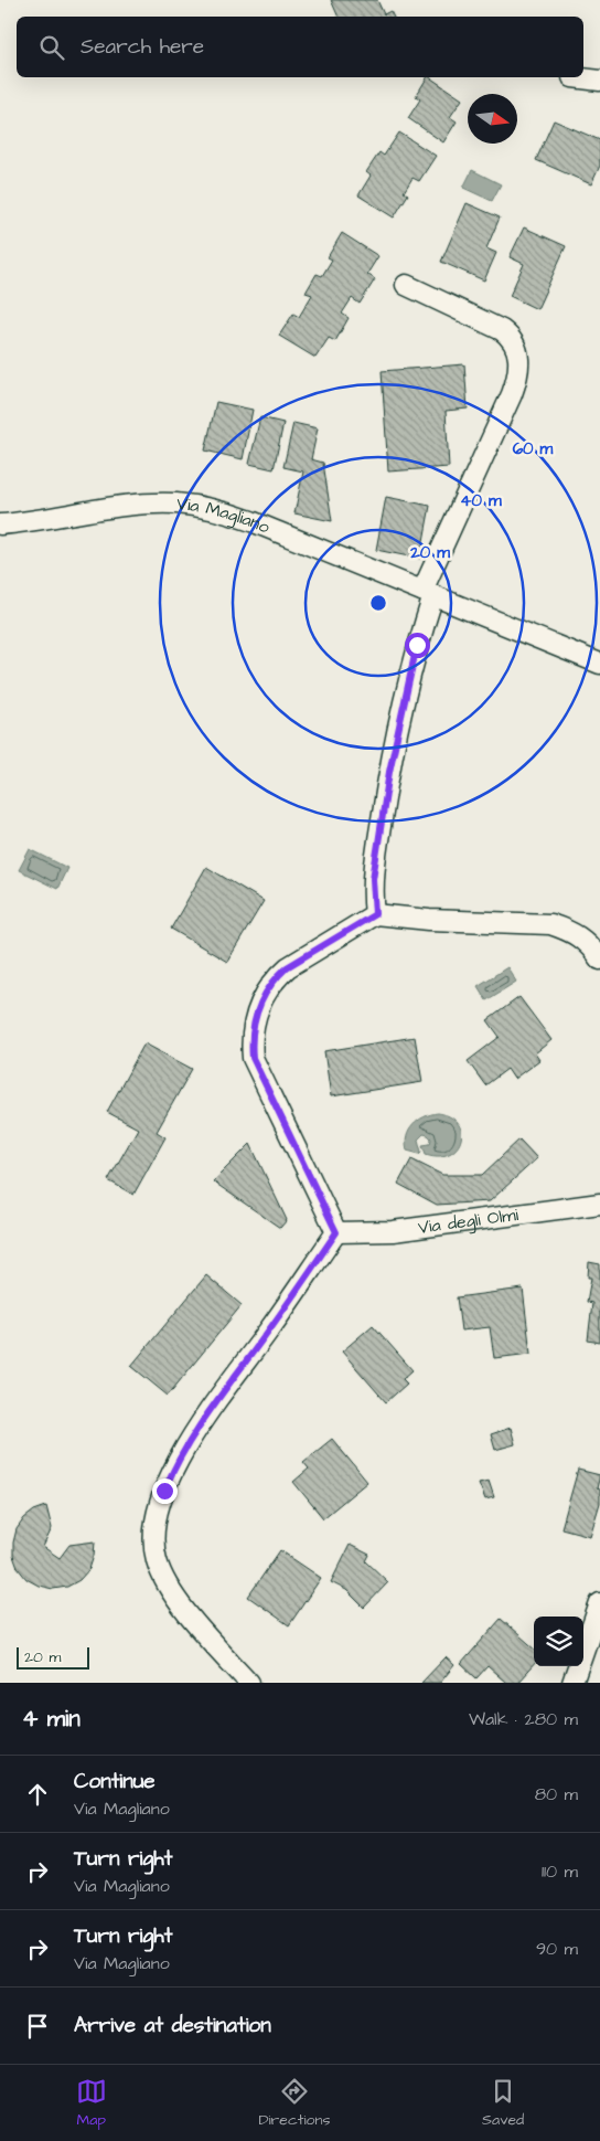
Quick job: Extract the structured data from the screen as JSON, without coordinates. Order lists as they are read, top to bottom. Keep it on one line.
{"streets":{"street":["Via Magliano","Via degli Olmi"]},"scale_bar":"20 m","north":"right","page":{"search":"Search here","scale":"20 m","heading":["4 min","Walk · 280 m"],"list":[["Continue","Via Magliano","80 m"],["Turn right","Via Magliano","110 m"],["Turn right","Via Magliano","90 m"],"Arrive at destination"],"nav":["Map","Directions","Saved"]},"rings":["60 m","40 m","20 m"]}
